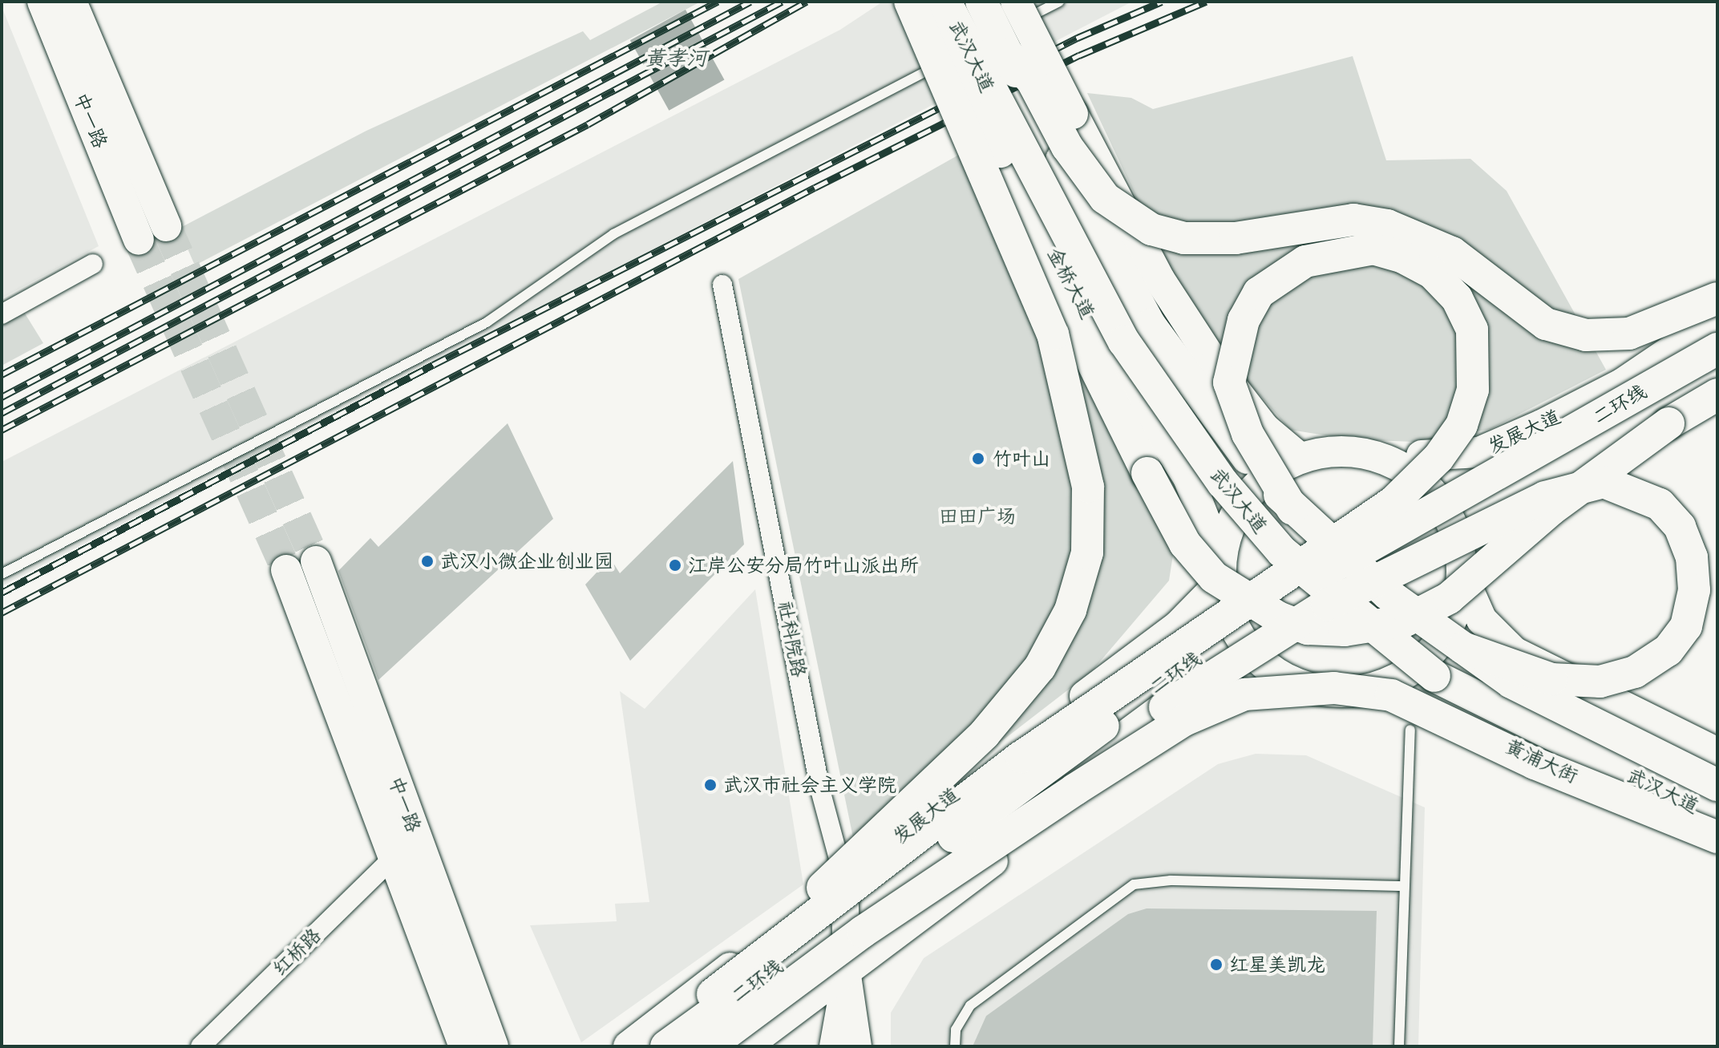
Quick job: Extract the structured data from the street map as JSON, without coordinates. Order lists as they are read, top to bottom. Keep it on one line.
{"streets":{"highway":["武汉大道","二环线"],"main road":["中一路","金桥大道","发展大道","黄浦大街"],"street":["社科院路","红桥路"]},"crossings":[["中一路","红桥路"],["金桥大道","发展大道"],["发展大道","社科院路"]],"water":["黄孝河"],"parks":["田田广场"],"places":["竹叶山","武汉小微企业创业园","江岸公安分局竹叶山派出所","武汉市社会主义学院","红星美凯龙"]}
